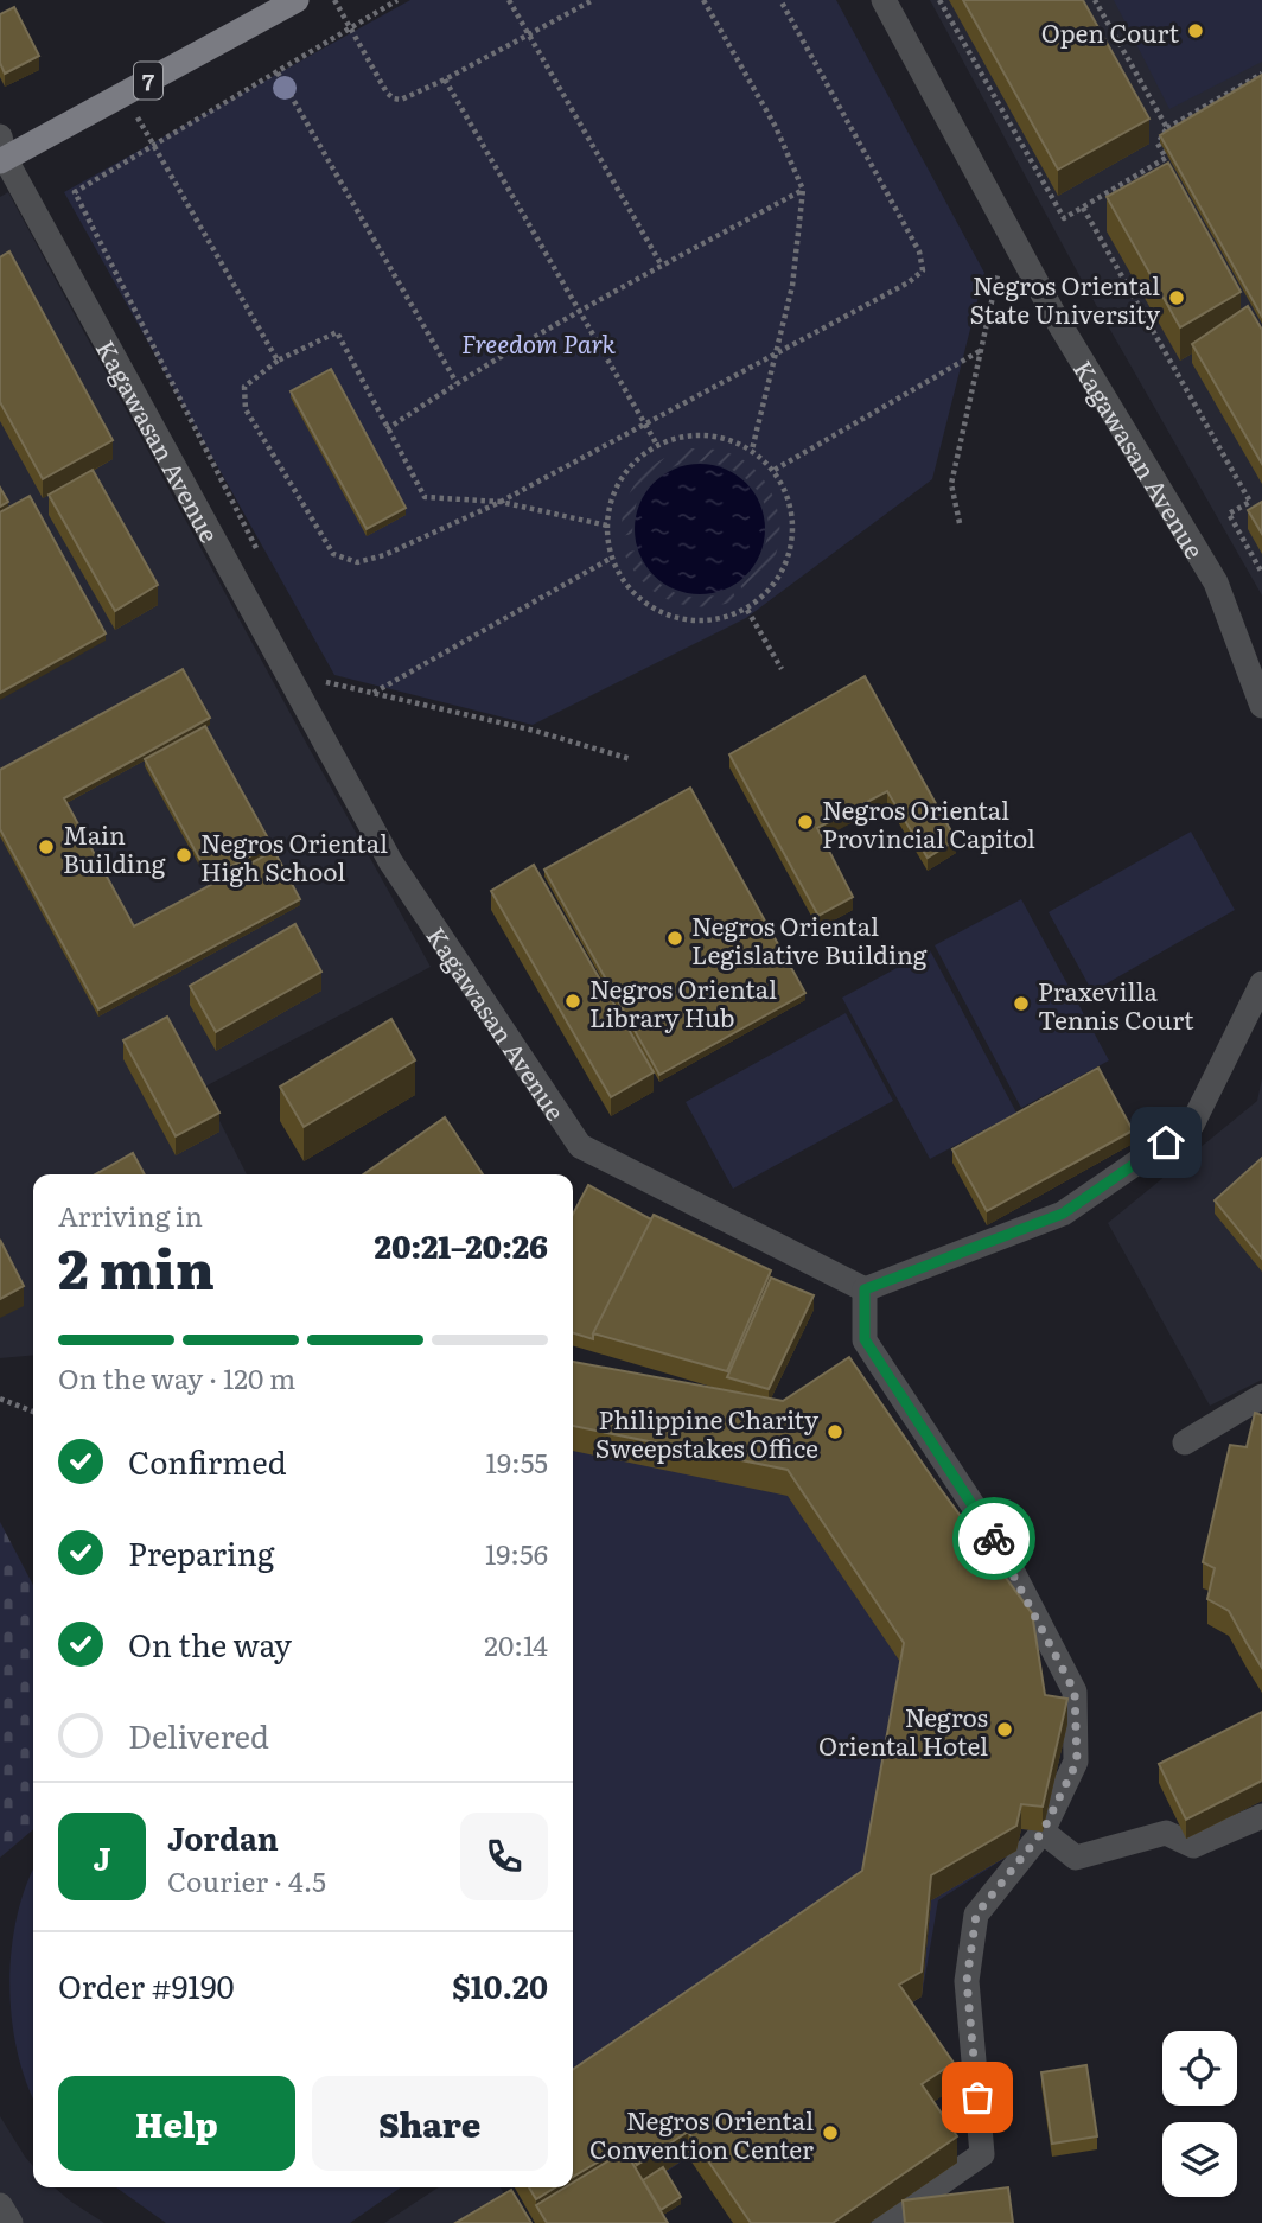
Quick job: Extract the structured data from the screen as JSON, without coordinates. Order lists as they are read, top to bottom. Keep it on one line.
{"streets":{"main road":["7"],"street":["Kagawasan Avenue"]},"crossings":[["7","Kagawasan Avenue"]],"parks":["Freedom Park"],"places":["Open Court","Negros Oriental State University","Negros Oriental Provincial Capitol","Main Building","Negros Oriental High School","Negros Oriental Legislative Building","Negros Oriental Library Hub","Praxevilla Tennis Court","Philippine Charity Sweepstakes Office","Negros Oriental Hotel","Negros Oriental Convention Center"],"page":{"heading":["2 min","Arriving in","20:21–20:26"],"panel":["Jordan","Courier · 4.5","Order #9190","$10.20"],"bar":"On the way · 120 m","list":[["Confirmed","19:55"],["Preparing","19:56"],["On the way","20:14"],"Delivered"],"round":"J","buttons":["Help","Share"]}}
